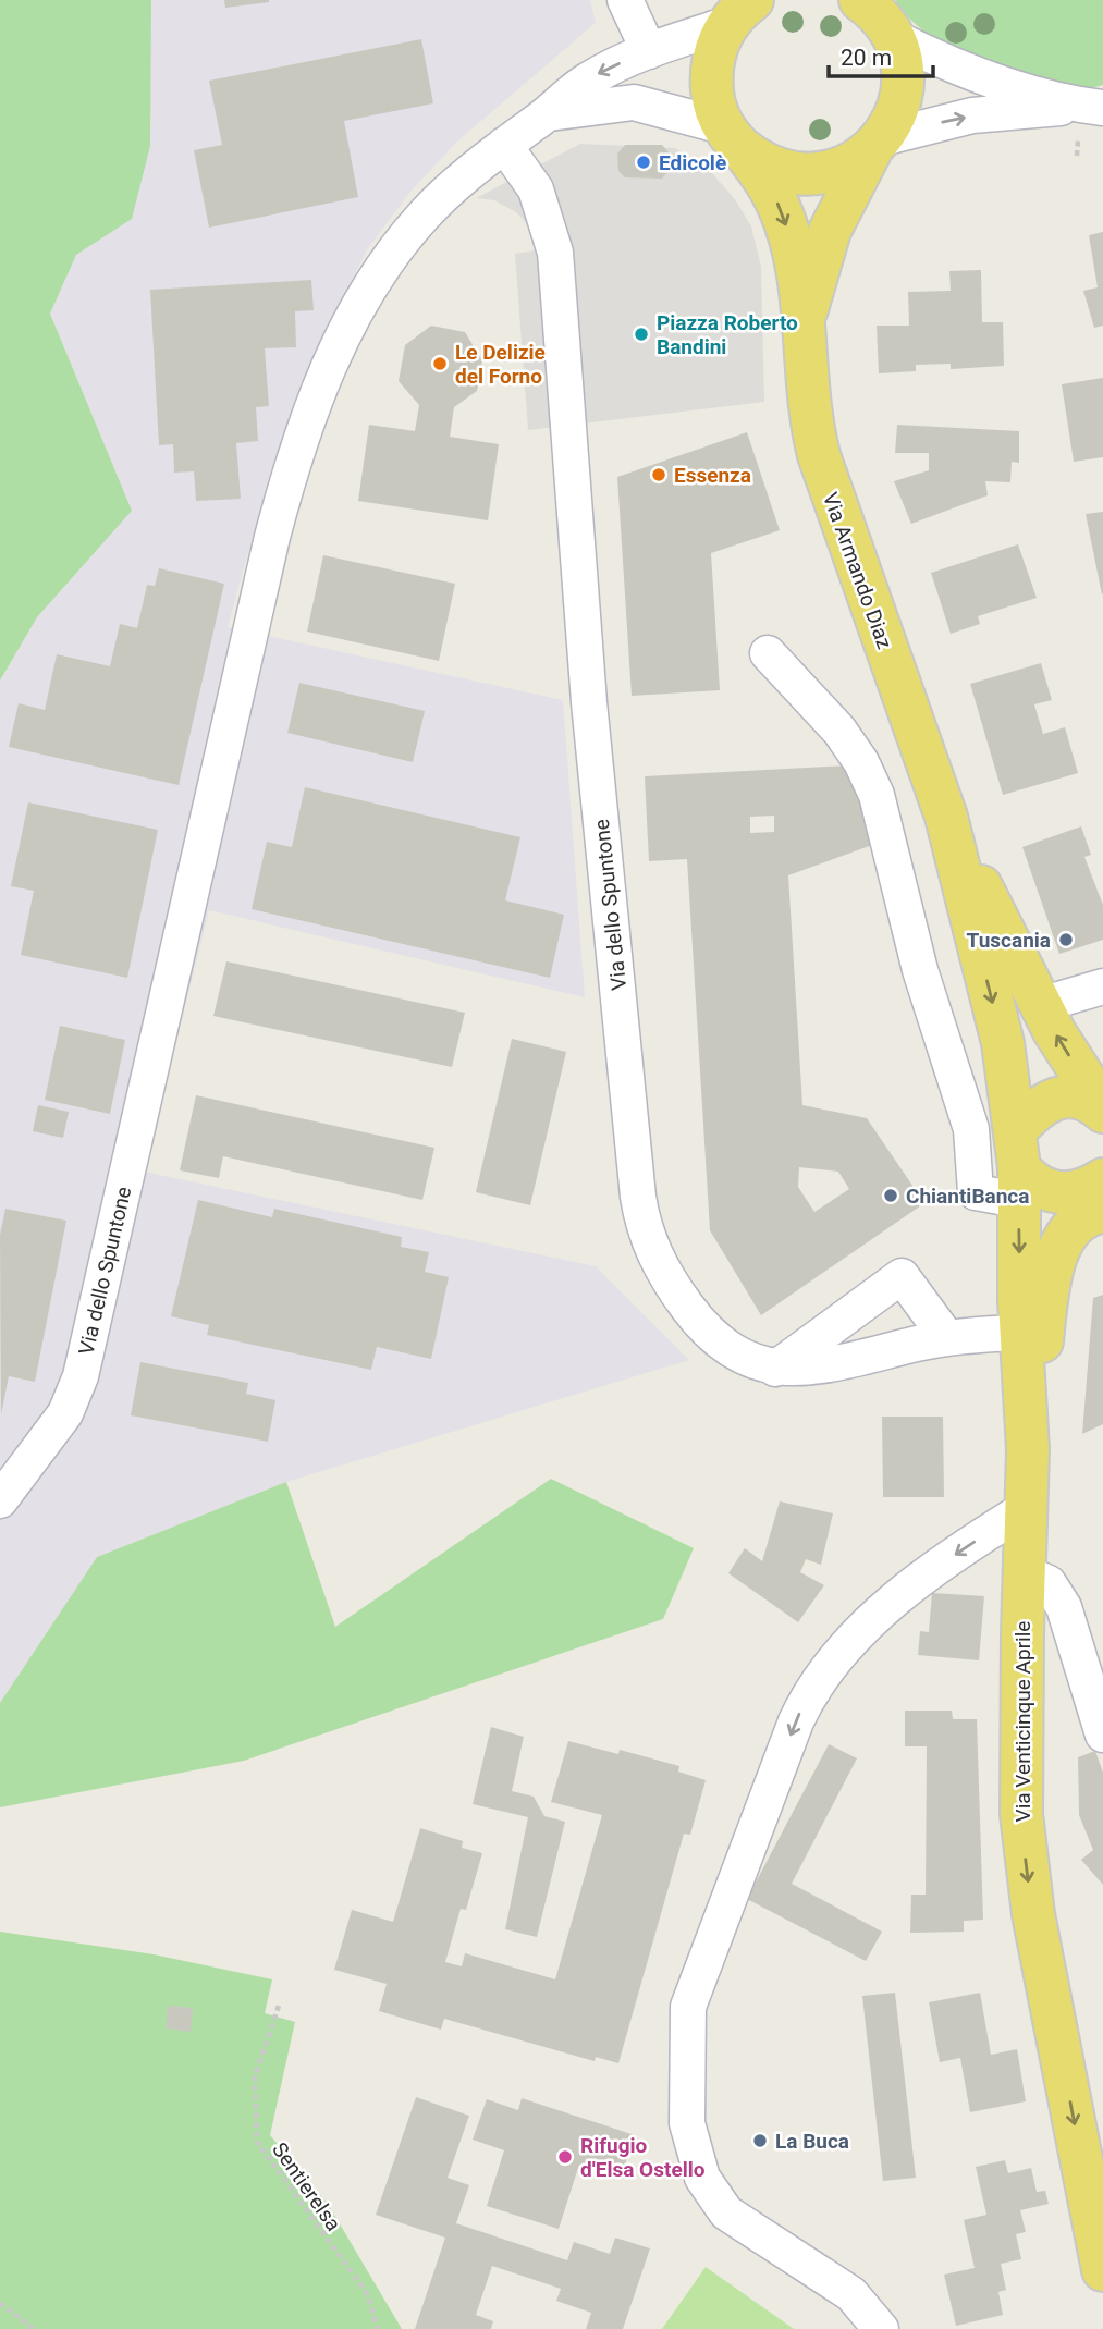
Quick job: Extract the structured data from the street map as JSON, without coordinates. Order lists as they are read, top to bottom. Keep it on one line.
{"streets":{"main road":["Via Armando Diaz","Via Venticinque Aprile"],"street":["Via dello Spuntone"],"path":["Sentierelsa"]},"crossings":[["Via Armando Diaz","Via dello Spuntone"],["Via Armando Diaz","Via Venticinque Aprile"],["Via dello Spuntone","Via Venticinque Aprile"]],"one_way":["Via Venticinque Aprile"],"places":["Edicolè","Piazza Roberto Bandini","Le Delizie del Forno","Essenza","Tuscania","ChiantiBanca","La Buca","Rifugio d'Elsa Ostello"],"scale_bar":"20 m"}
